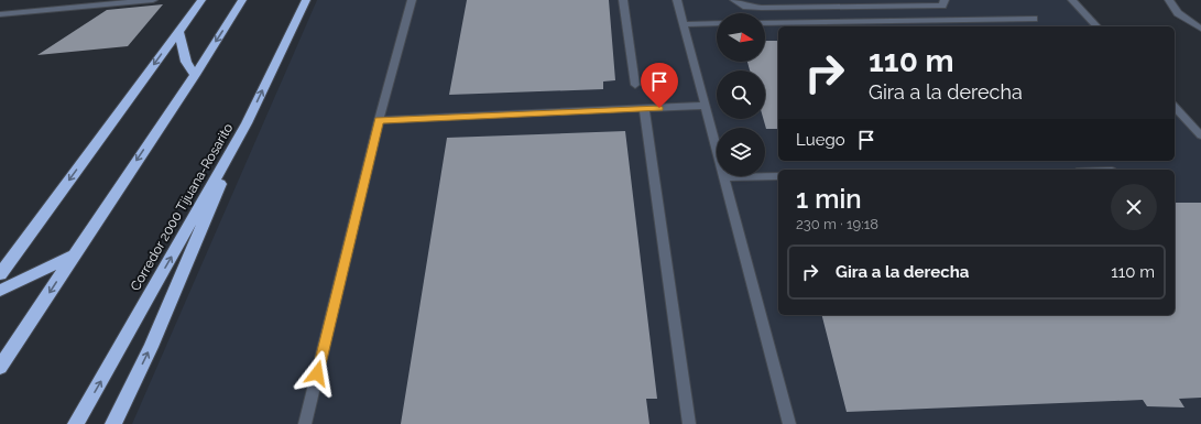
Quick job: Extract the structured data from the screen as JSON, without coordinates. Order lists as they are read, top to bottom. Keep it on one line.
{"streets":{"highway":["Corredor 2000 Tijuana-Rosarito"]},"north":"right","page":{"turn":["110 m","Gira a la derecha"],"then":"Luego","heading":["1 min","230 m · 19:18"],"list":[{"name":"Gira a la derecha","value":"110 m"}]}}
